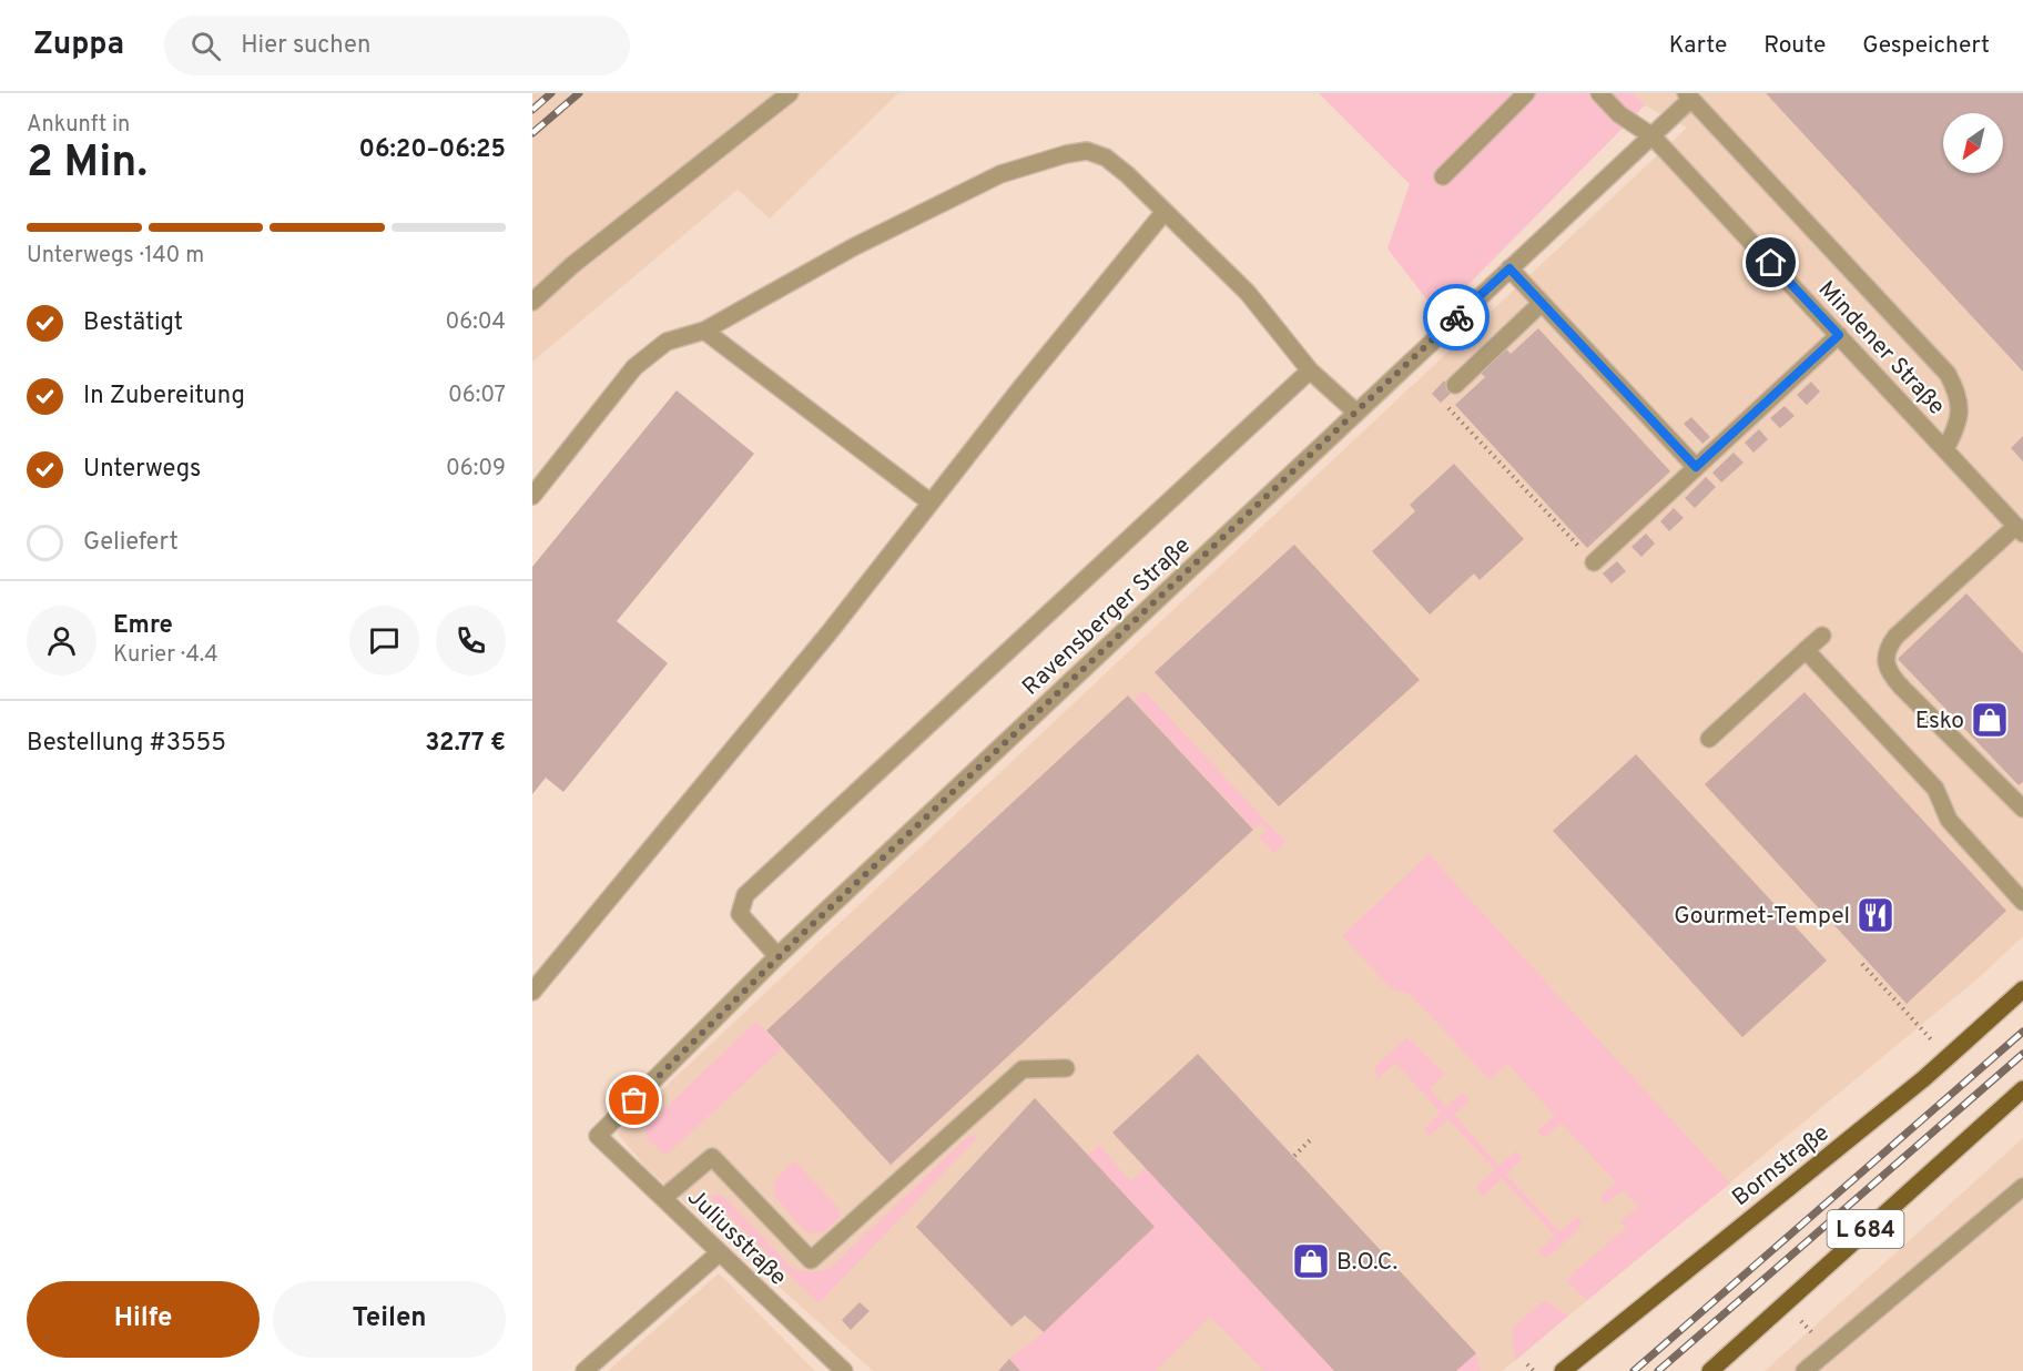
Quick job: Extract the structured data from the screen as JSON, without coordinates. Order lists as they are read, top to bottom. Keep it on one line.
{"streets":{"main road":["Bornstraße","L 684"],"street":["Mindener Straße","Ravensberger Straße","Juliusstraße"]},"crossings":[["Mindener Straße","Ravensberger Straße"],["Ravensberger Straße","Juliusstraße"]],"places":{"shop":["Esko","B.O.C."],"restaurant":["Gourmet-Tempel"]},"north":"bottom left","page":{"header":"Zuppa","search":"Hier suchen","nav":["Karte","Route","Gespeichert"],"heading":["2 Min.","Ankunft in","06:20–06:25"],"panel":["Emre","Kurier · 4.4","Bestellung #3555","32.77 €"],"bar":"Unterwegs · 140 m","list":[["Bestätigt","06:04"],["In Zubereitung","06:07"],["Unterwegs","06:09"],"Geliefert"],"buttons":["Hilfe","Teilen"]}}
